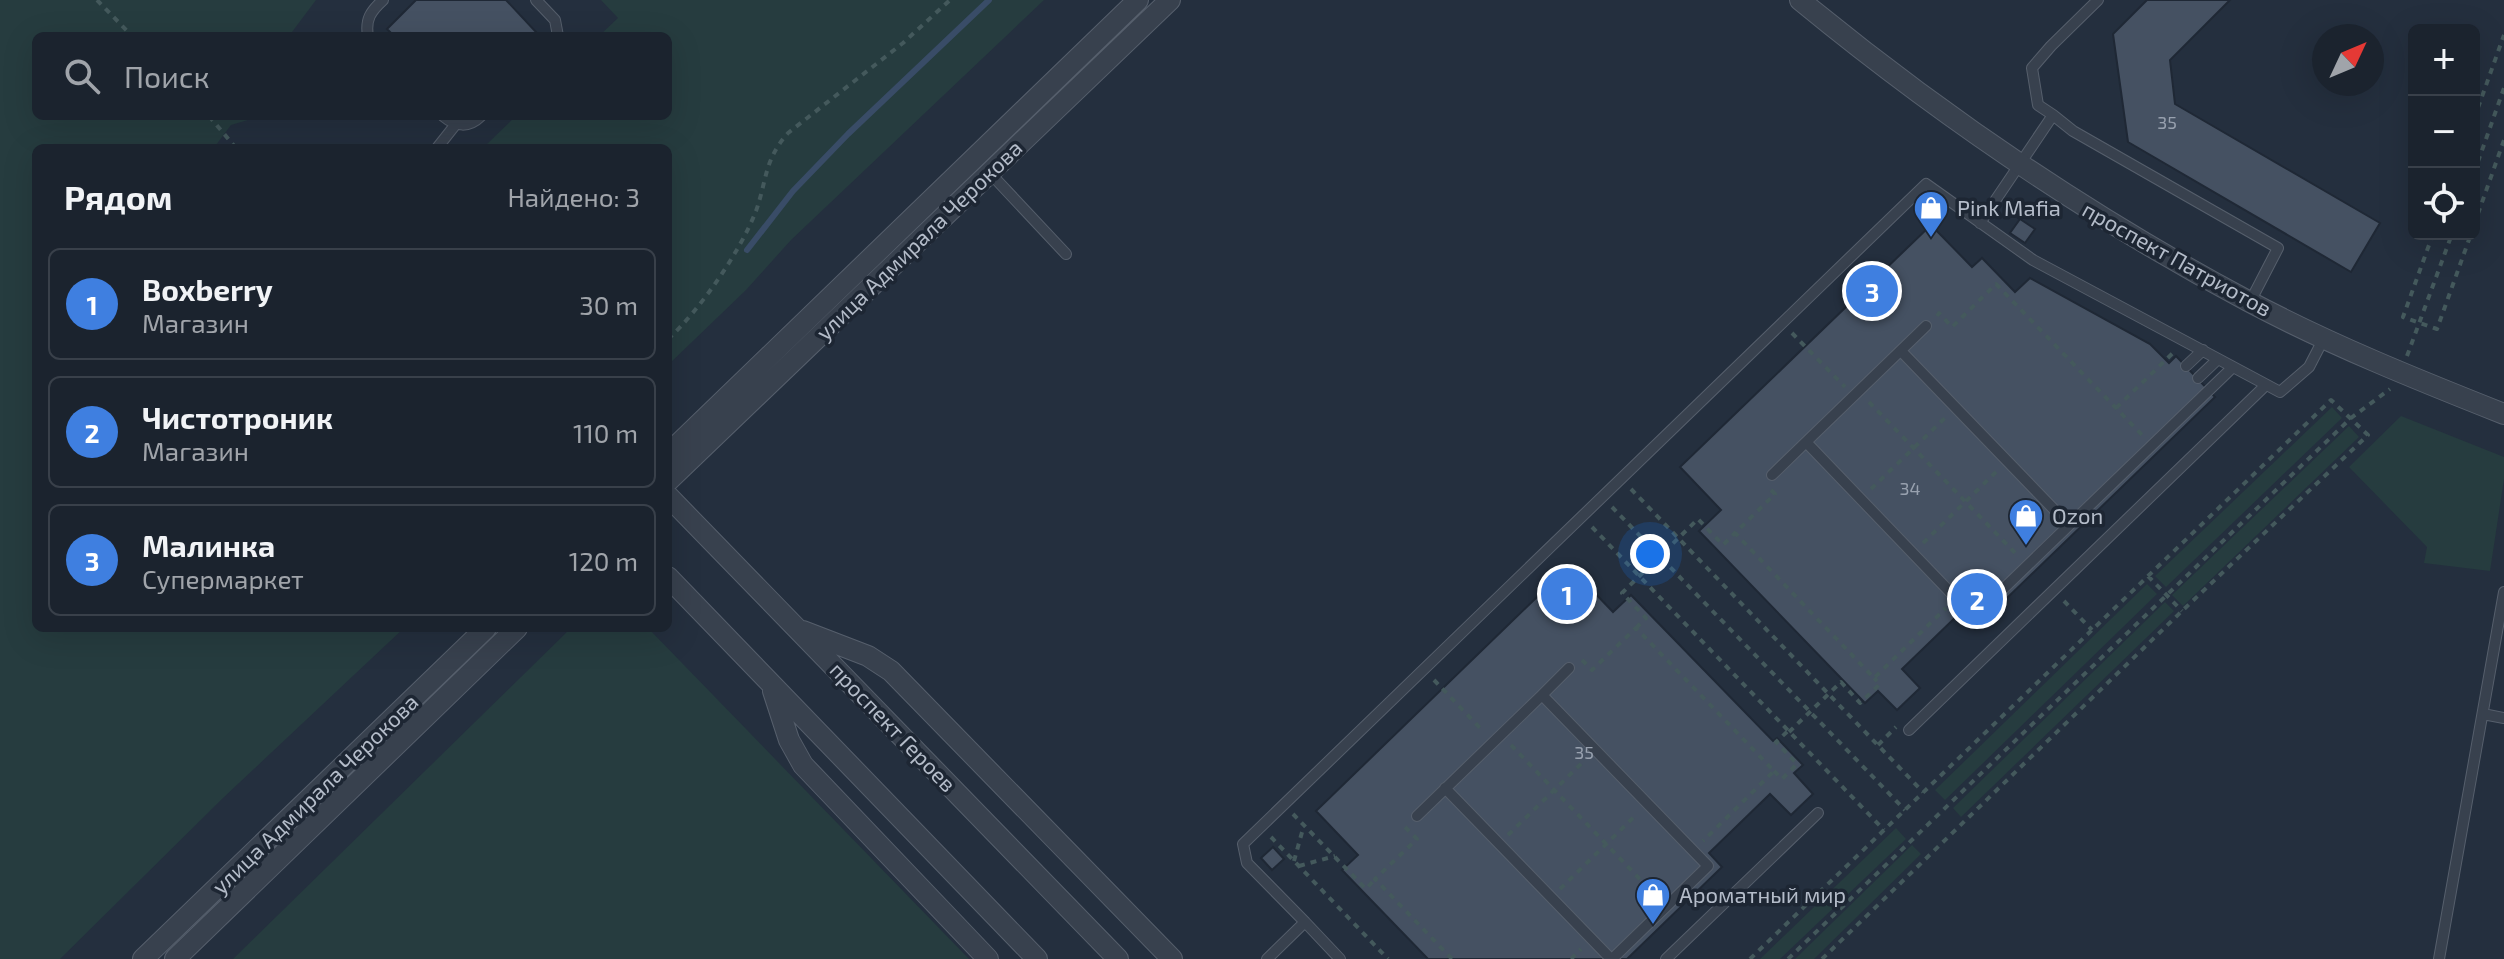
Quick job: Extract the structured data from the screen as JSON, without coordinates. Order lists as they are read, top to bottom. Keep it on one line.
{"streets":{"street":["улица Адмирала Черокова","проспект Патриотов","проспект Героев"]},"places":{"shop":["Pink Mafia","Ozon","Ароматный мир"]},"house_numbers":["35","34","35"],"north":"top right","page":{"map_buttons":["+","−"],"search":"Поиск","heading":["Рядом","Найдено: 3"],"list":[{"mark":"1","name":"Boxberry","note":"Магазин","value":"30 m"},{"mark":"2","name":"Чистотроник","note":"Магазин","value":"110 m"},{"mark":"3","name":"Малинка","note":"Супермаркет","value":"120 m"}],"pins":["3","1","2"]}}
